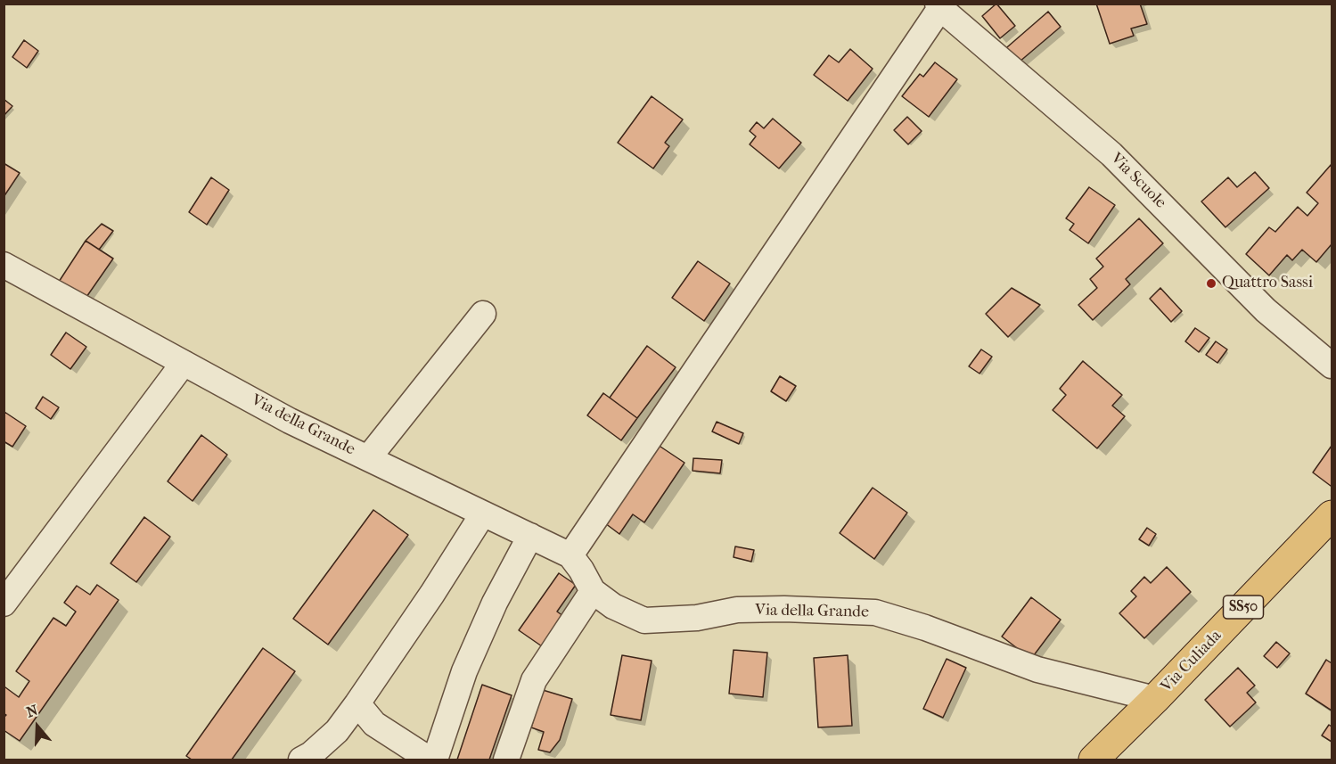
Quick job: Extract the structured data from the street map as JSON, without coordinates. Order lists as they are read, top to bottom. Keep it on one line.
{"streets":{"main road":["SS50","Via Culiada"],"street":["Via Scuole","Via della Grande"]},"crossings":[["Via della Grande","Via Culiada"]],"places":["Quattro Sassi"],"north":"top"}
